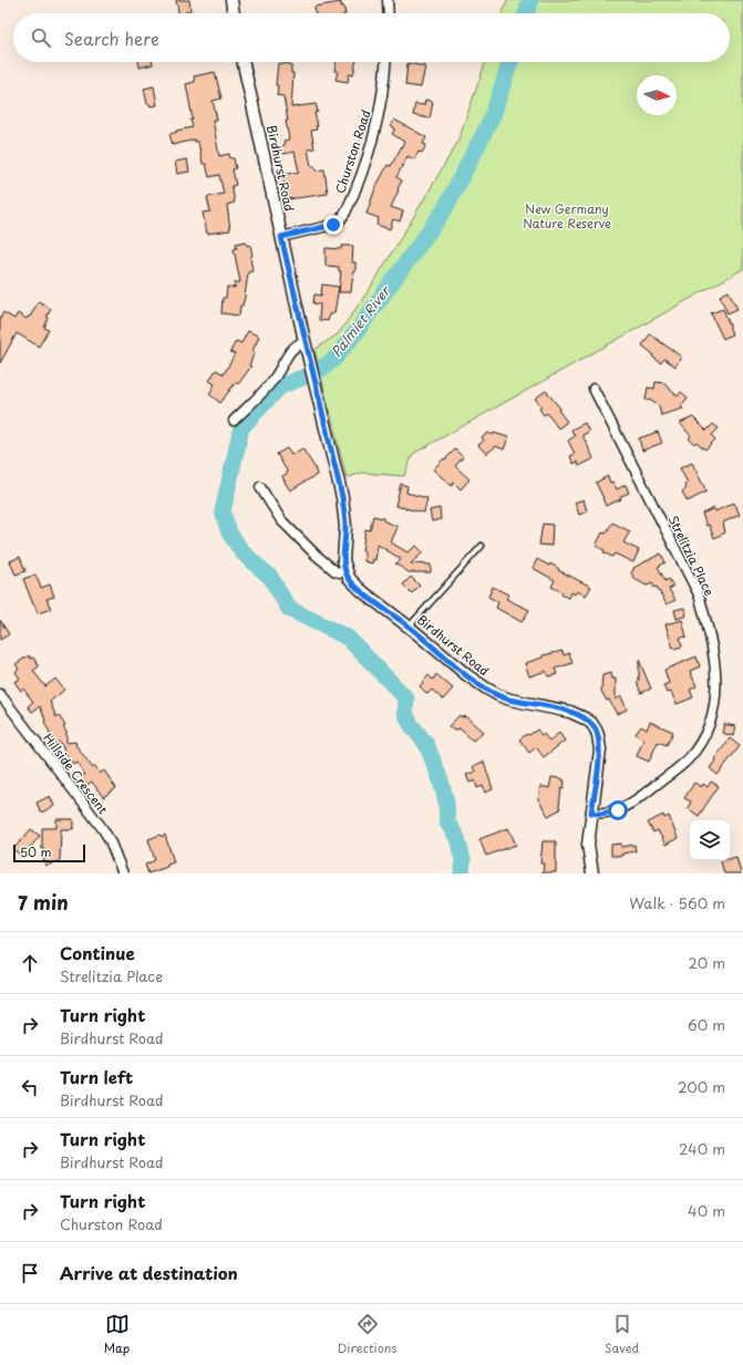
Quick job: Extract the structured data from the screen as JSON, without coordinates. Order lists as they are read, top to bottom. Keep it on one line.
{"streets":{"street":["Churston Road","Birdhurst Road","Strelitzia Place","Hillside Crescent"]},"crossings":[["Churston Road","Birdhurst Road"],["Birdhurst Road","Strelitzia Place"]],"water":["Palmiet River"],"parks":["New Germany Nature Reserve"],"scale_bar":"50 m","north":"right","page":{"search":"Search here","scale":"50 m","heading":["7 min","Walk · 560 m"],"list":[["Continue","Strelitzia Place","20 m"],["Turn right","Birdhurst Road","60 m"],["Turn left","Birdhurst Road","200 m"],["Turn right","Birdhurst Road","240 m"],["Turn right","Churston Road","40 m"],"Arrive at destination"],"nav":["Map","Directions","Saved"]}}
